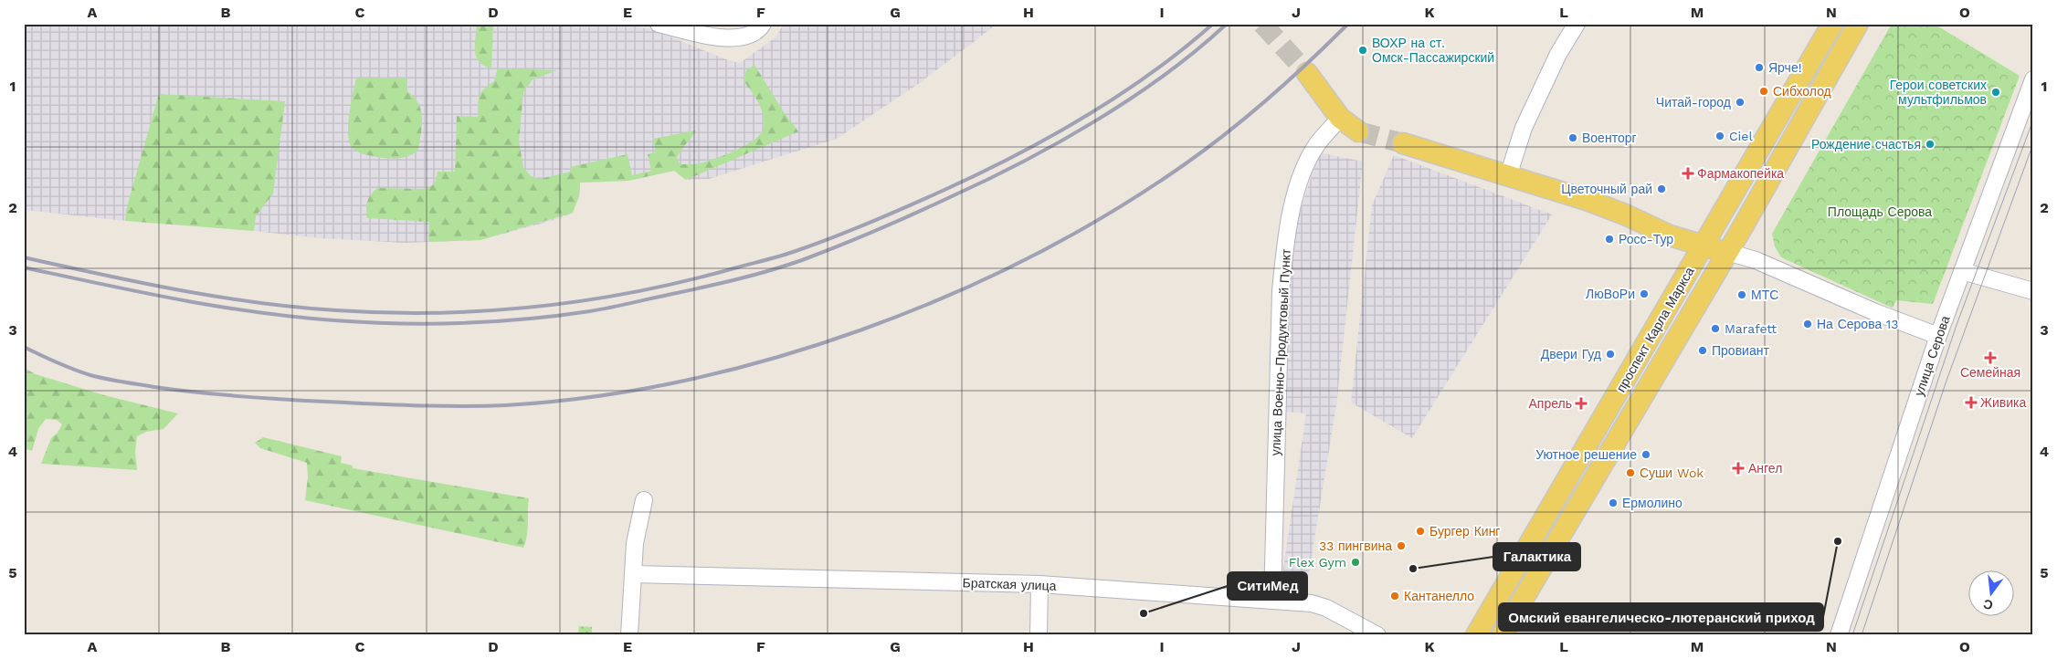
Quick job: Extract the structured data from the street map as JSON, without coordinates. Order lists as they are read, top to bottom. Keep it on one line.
{"streets":{"main road":["проспект Карла Маркса"],"street":["улица Военно-Продуктовый Пункт","улица Серова","Братская улица"]},"crossings":[["улица Военно-Продуктовый Пункт","Братская улица"]],"parks":["Площадь Серова"],"places":{"other":["ВОХР на ст. Омск-Пассажирский","Ярче!","Сибхолод","Герои советских мультфильмов","Читай-город","Ciel","Военторг","Рождение счастья","Цветочный рай","Росс-Тур","ЛюВоРи","МТС","На Серова 13","Marafett","Провиант","Двери Гуд","Уютное решение","Суши Wok","Ермолино","Бургер Кинг","Омский евангелическо-лютеранский приход","33 пингвина","Flex Gym","Галактика","Кантанелло","СитиМед"],"health":["Фармакопейка","Семейная","Живика","Апрель","Ангел"]},"north":"bottom","grid":{"columns":["A","B","C","D","E","F","G","H","I","J","K","L","M","N","O"],"rows":["1","2","3","4","5"]}}
